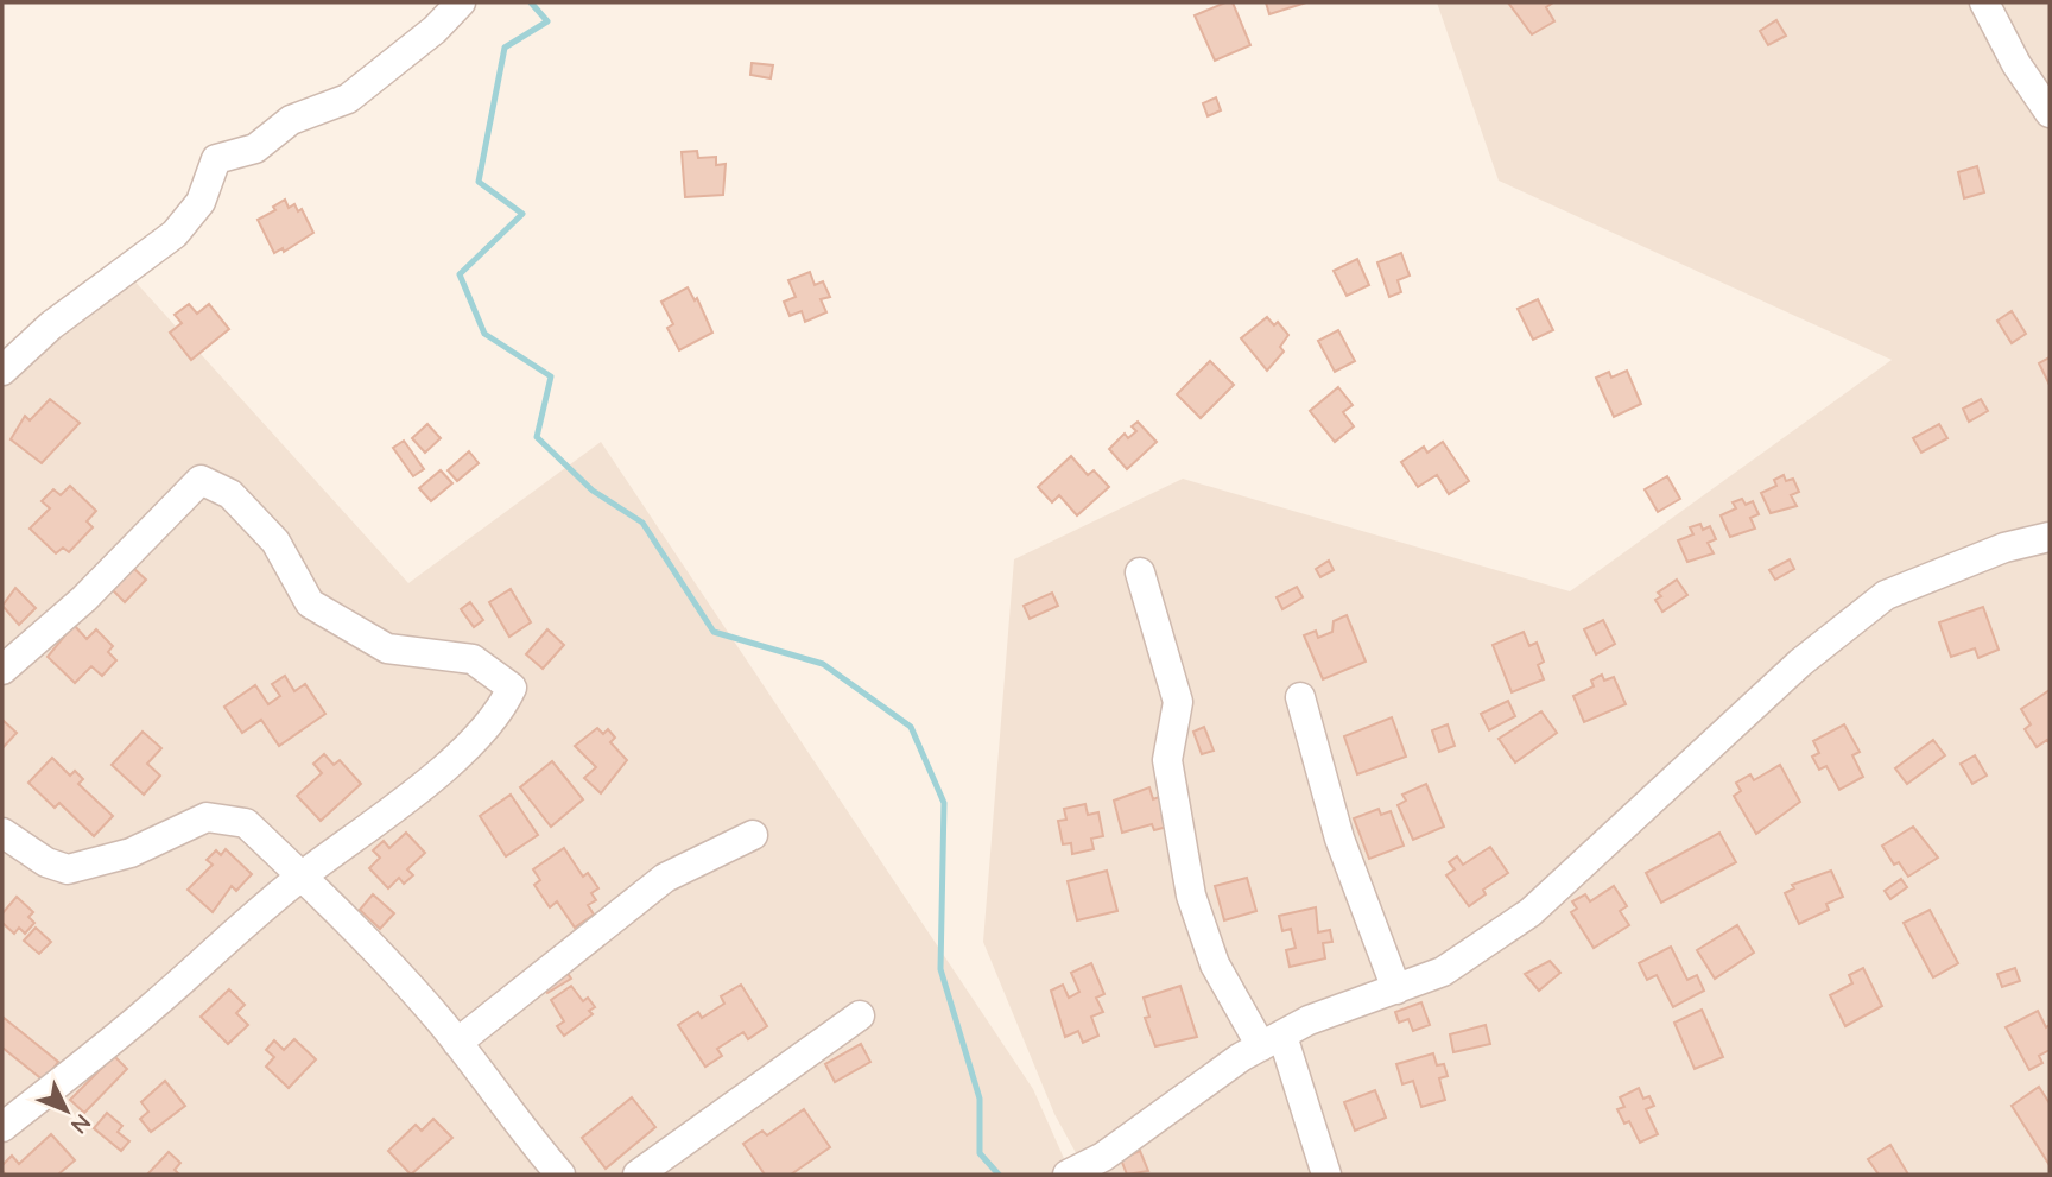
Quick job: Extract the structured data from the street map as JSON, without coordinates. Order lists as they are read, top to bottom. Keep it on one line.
{"north":"bottom right"}
